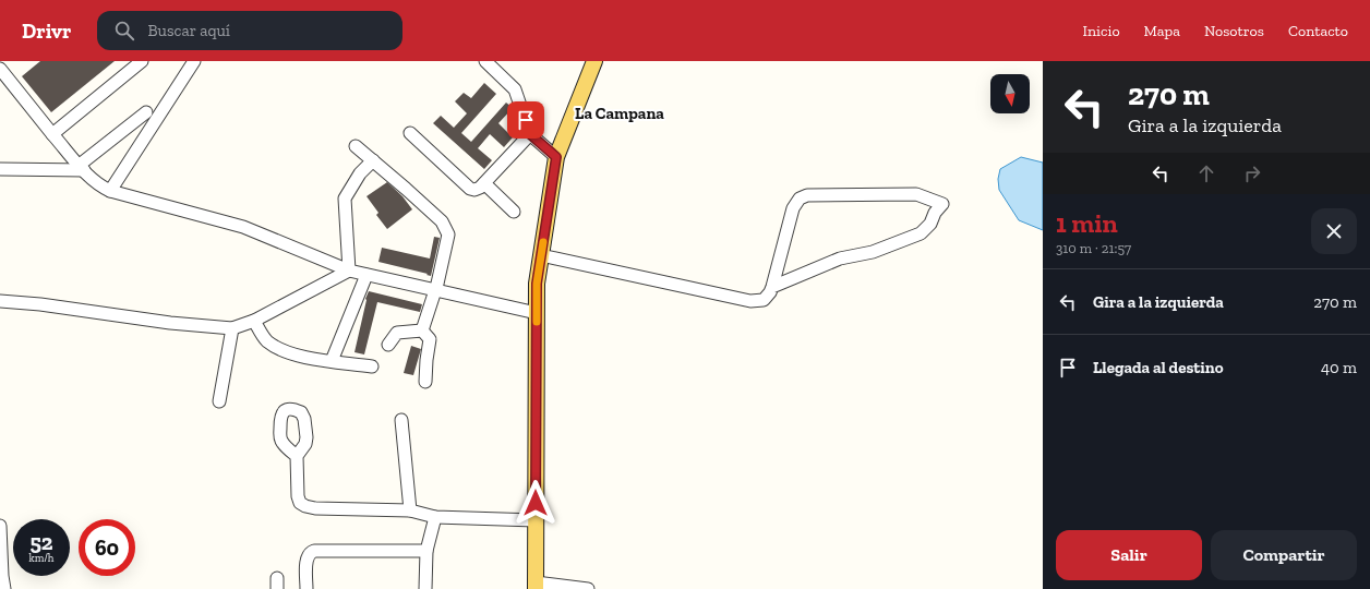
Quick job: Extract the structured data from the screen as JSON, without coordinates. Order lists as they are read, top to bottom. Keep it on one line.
{"districts":["La Campana"],"north":"bottom","page":{"header":"Drivr","search":"Buscar aquí","nav":["Inicio","Mapa","Nosotros","Contacto"],"turn":["270 m","Gira a la izquierda"],"heading":["1 min","310 m · 21:57"],"list":[{"name":"Gira a la izquierda","value":"270 m"},{"name":"Llegada al destino","value":"40 m"}],"speed":"52 km/h","limit":"60","buttons":["Salir","Compartir"]}}
